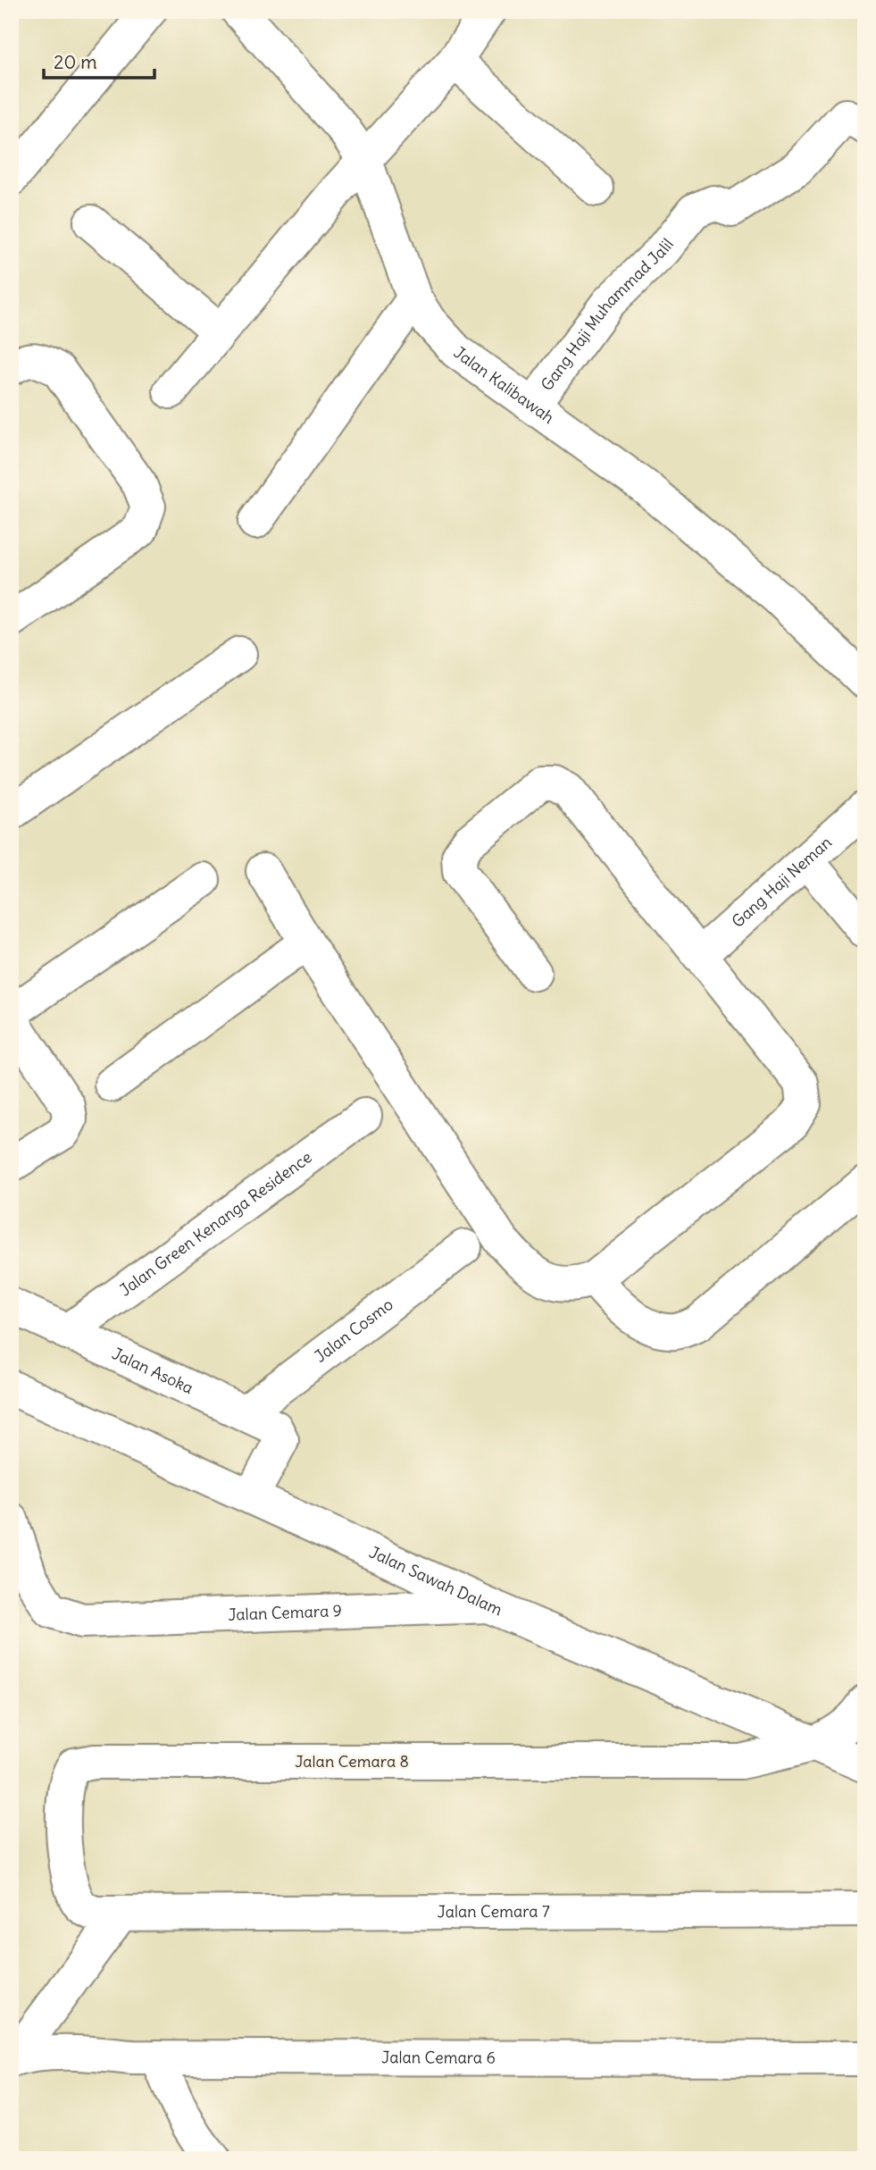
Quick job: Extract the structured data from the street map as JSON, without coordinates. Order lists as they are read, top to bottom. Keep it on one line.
{"streets":{"street":["Gang Haji Muhammad Jalil","Jalan Kalibawah","Gang Haji Neman","Jalan Green Kenanga Residence","Jalan Cosmo","Jalan Asoka","Jalan Sawah Dalam","Jalan Cemara 9","Jalan Cemara 8","Jalan Cemara 7","Jalan Cemara 6"]},"crossings":[["Gang Haji Muhammad Jalil","Jalan Kalibawah"],["Jalan Green Kenanga Residence","Jalan Asoka"],["Jalan Cosmo","Jalan Asoka"],["Jalan Asoka","Jalan Sawah Dalam"],["Jalan Sawah Dalam","Jalan Cemara 9"],["Jalan Sawah Dalam","Jalan Cemara 8"],["Jalan Cemara 8","Jalan Cemara 7"]],"scale_bar":"20 m"}
